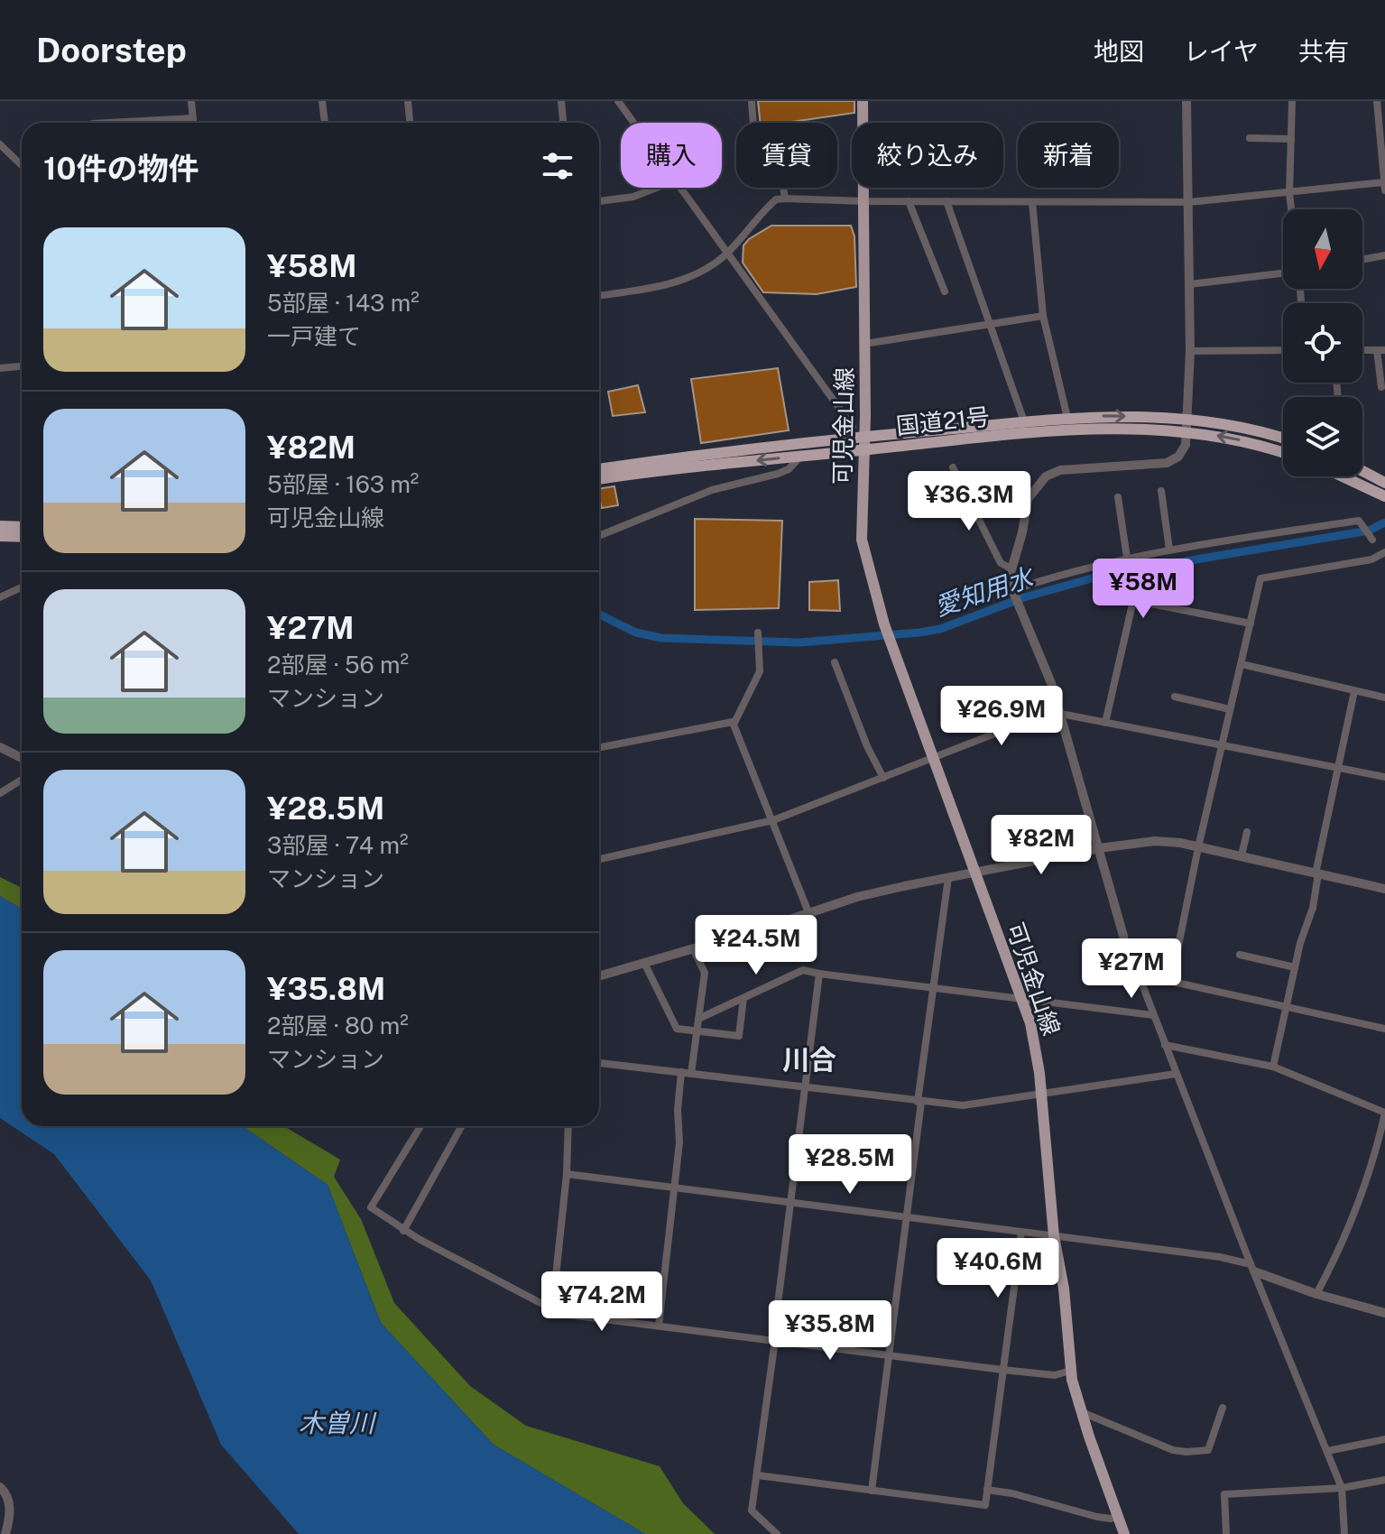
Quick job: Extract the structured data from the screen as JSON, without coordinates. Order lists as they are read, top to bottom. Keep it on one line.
{"streets":{"highway":["国道21号"],"main road":["可児金山線"]},"crossings":[["国道21号","可児金山線"]],"districts":["川合"],"water":["愛知用水","木曽川"],"north":"bottom","page":{"header":"Doorstep","nav":["地図","レイヤ","共有"],"chip":["購入","賃貸","絞り込み","新着"],"heading":"10件の物件","list":[{"name":"¥58M","note":"5部屋 · 143 m² · 一戸建て"},{"name":"¥82M","note":"5部屋 · 163 m² · 可児金山線"},{"name":"¥27M","note":"2部屋 · 56 m² · マンション"},{"name":"¥28.5M","note":"3部屋 · 74 m² · マンション"},{"name":"¥35.8M","note":"2部屋 · 80 m² · マンション"}],"price":["¥36.3M","¥58M","¥26.9M","¥82M","¥24.5M","¥27M","¥28.5M","¥40.6M","¥74.2M","¥35.8M"]}}
